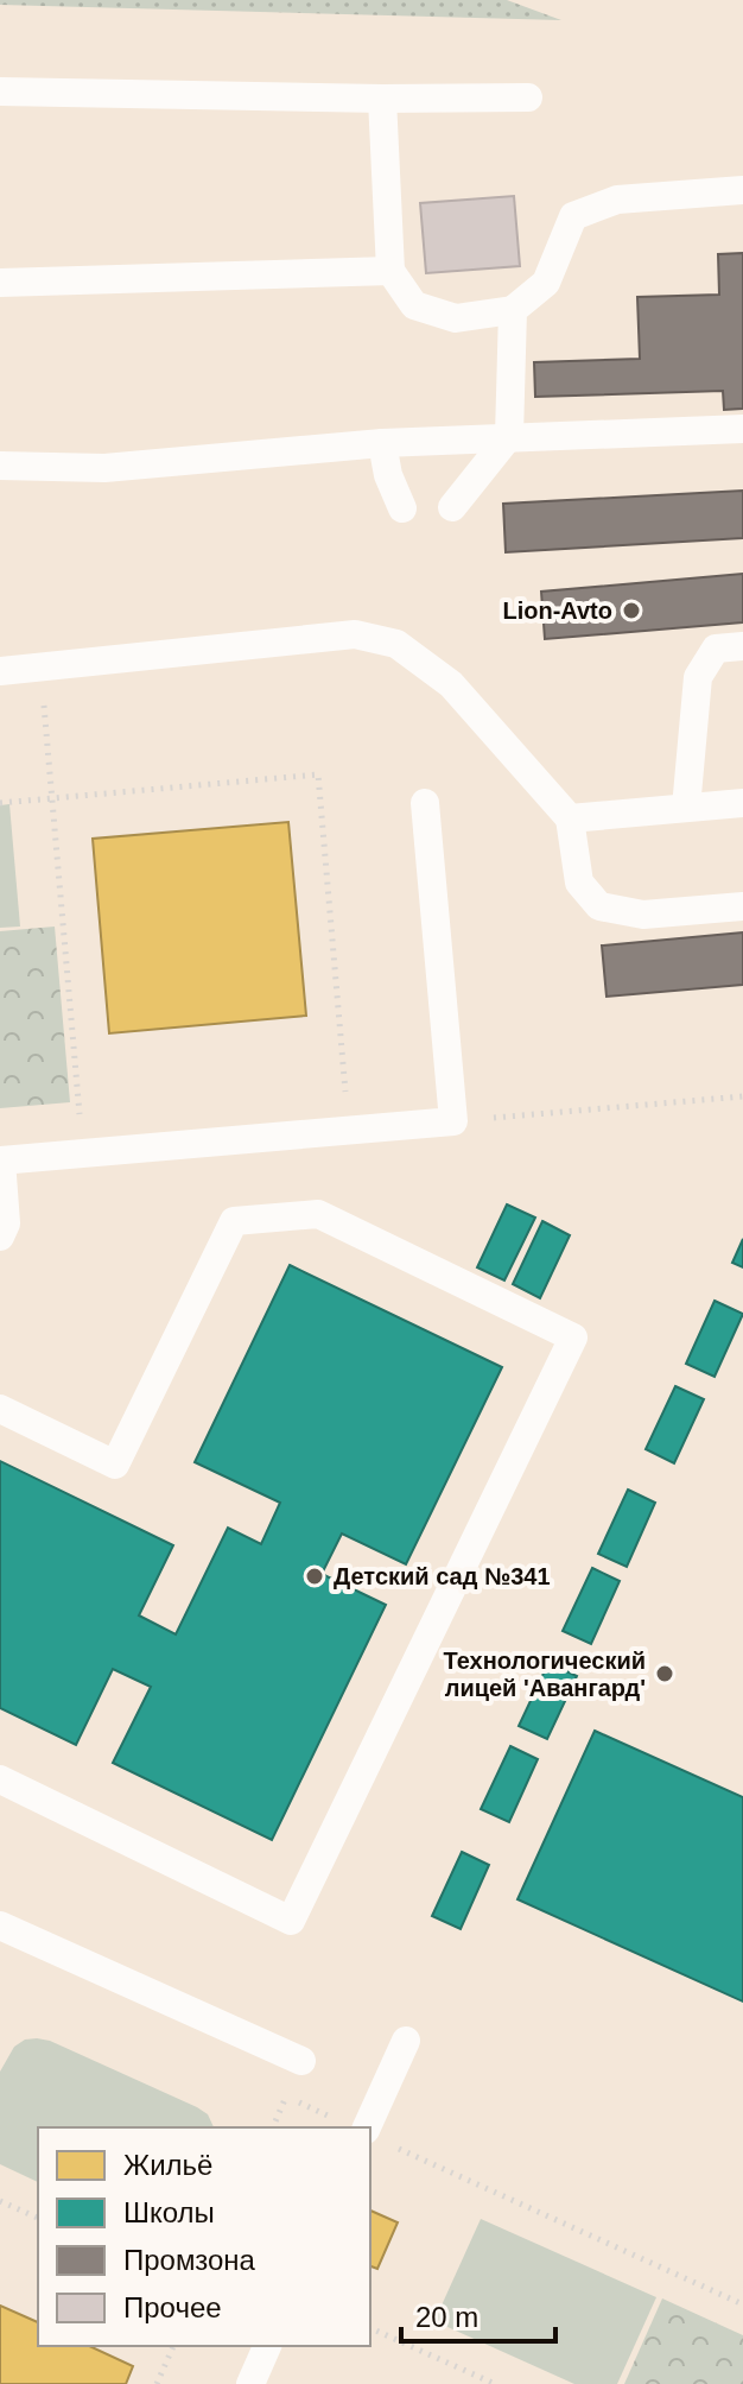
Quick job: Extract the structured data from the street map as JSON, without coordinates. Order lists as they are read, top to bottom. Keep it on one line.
{"places":["Lion-Avto","Детский сад №341","Технологический лицей 'Авангард'"],"legend":["Жильё","Школы","Промзона","Прочее"],"scale_bar":"20 m"}
